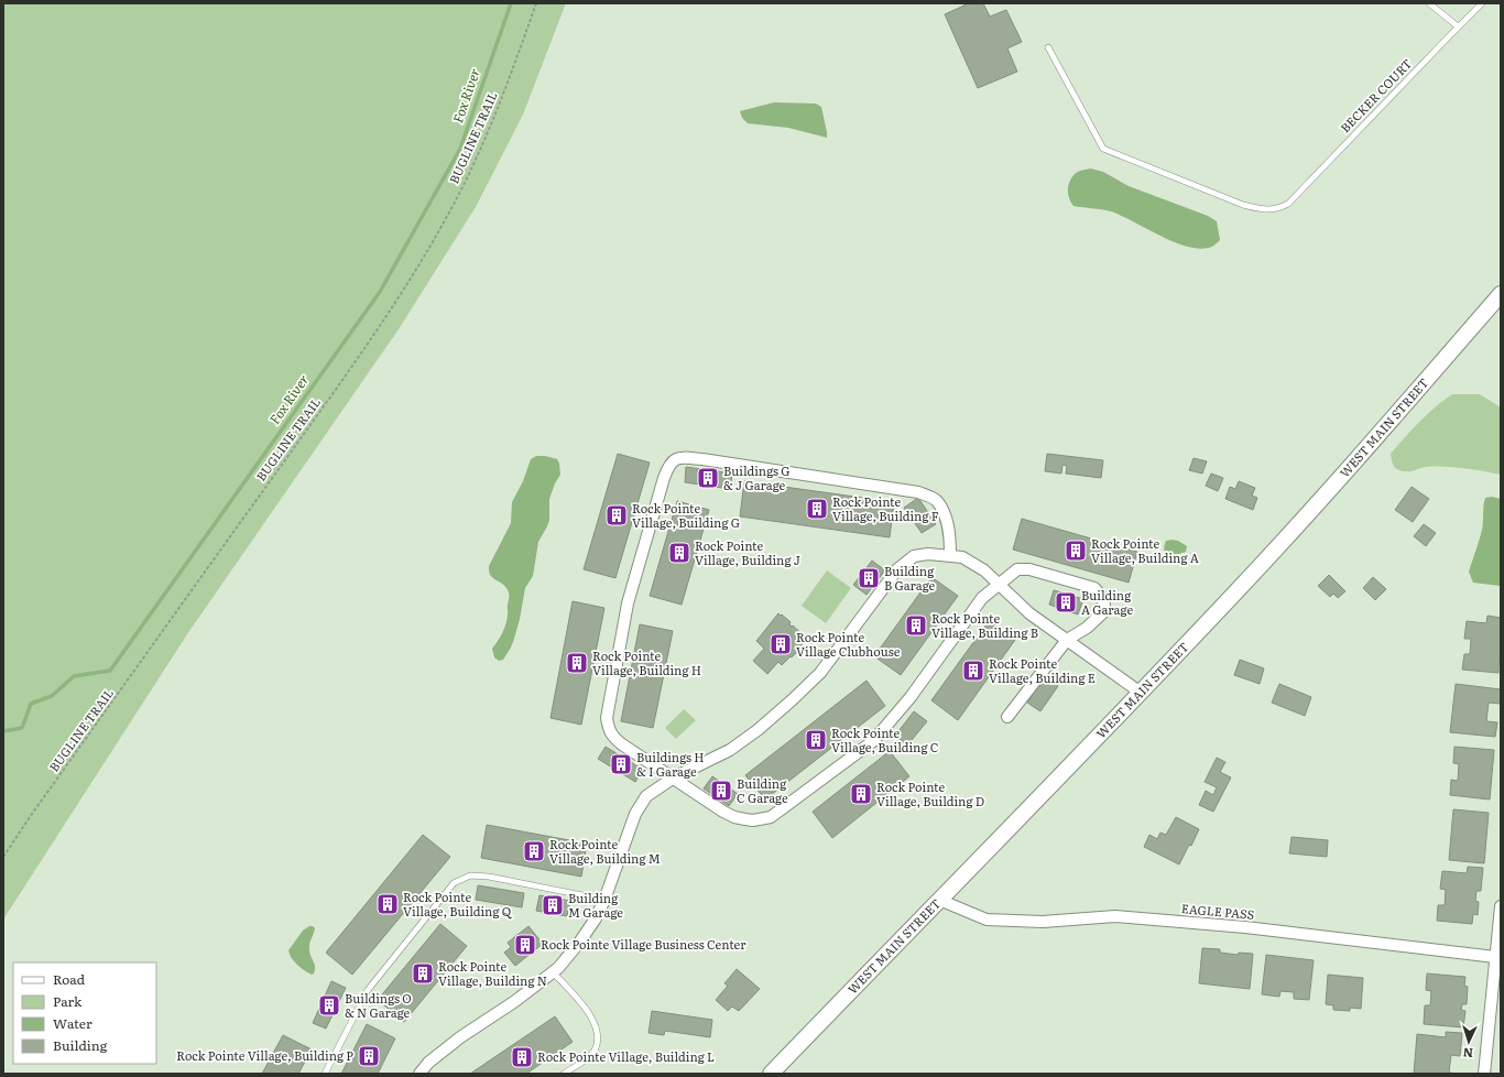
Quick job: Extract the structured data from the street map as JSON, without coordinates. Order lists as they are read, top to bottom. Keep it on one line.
{"streets":{"main road":["WEST MAIN STREET"],"street":["EAGLE PASS"],"lane":["BECKER COURT"],"path":["BUGLINE TRAIL"]},"crossings":[["WEST MAIN STREET","EAGLE PASS"]],"water":["Fox River"],"places":{"building":["Buildings G & J Garage","Rock Pointe Village, Building F","Rock Pointe Village, Building G","Rock Pointe Village, Building A","Rock Pointe Village, Building J","Building B Garage","Building A Garage","Rock Pointe Village, Building B","Rock Pointe Village Clubhouse","Rock Pointe Village, Building H","Rock Pointe Village, Building E","Rock Pointe Village, Building C","Buildings H & I Garage","Building C Garage","Rock Pointe Village, Building D","Rock Pointe Village, Building M","Rock Pointe Village, Building Q","Building M Garage","Rock Pointe Village Business Center","Rock Pointe Village, Building N","Buildings O & N Garage","Rock Pointe Village, Building P","Rock Pointe Village, Building L"]},"legend":["Road","Park","Water","Building"],"north":"bottom"}
